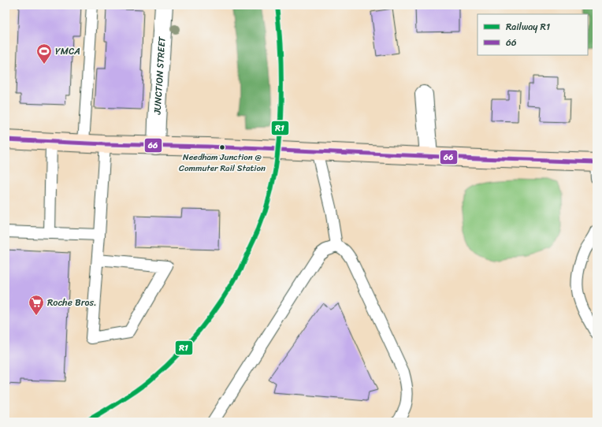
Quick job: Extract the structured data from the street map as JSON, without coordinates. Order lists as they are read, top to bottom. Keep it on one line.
{"streets":{"street":["JUNCTION STREET"]},"places":{"sports":["YMCA"],"other":["Needham Junction @ Commuter Rail Station"],"supermarket":["Roche Bros."]},"lines":["rail line R1","transit line 66"],"legend":["Railway R1","66"]}
